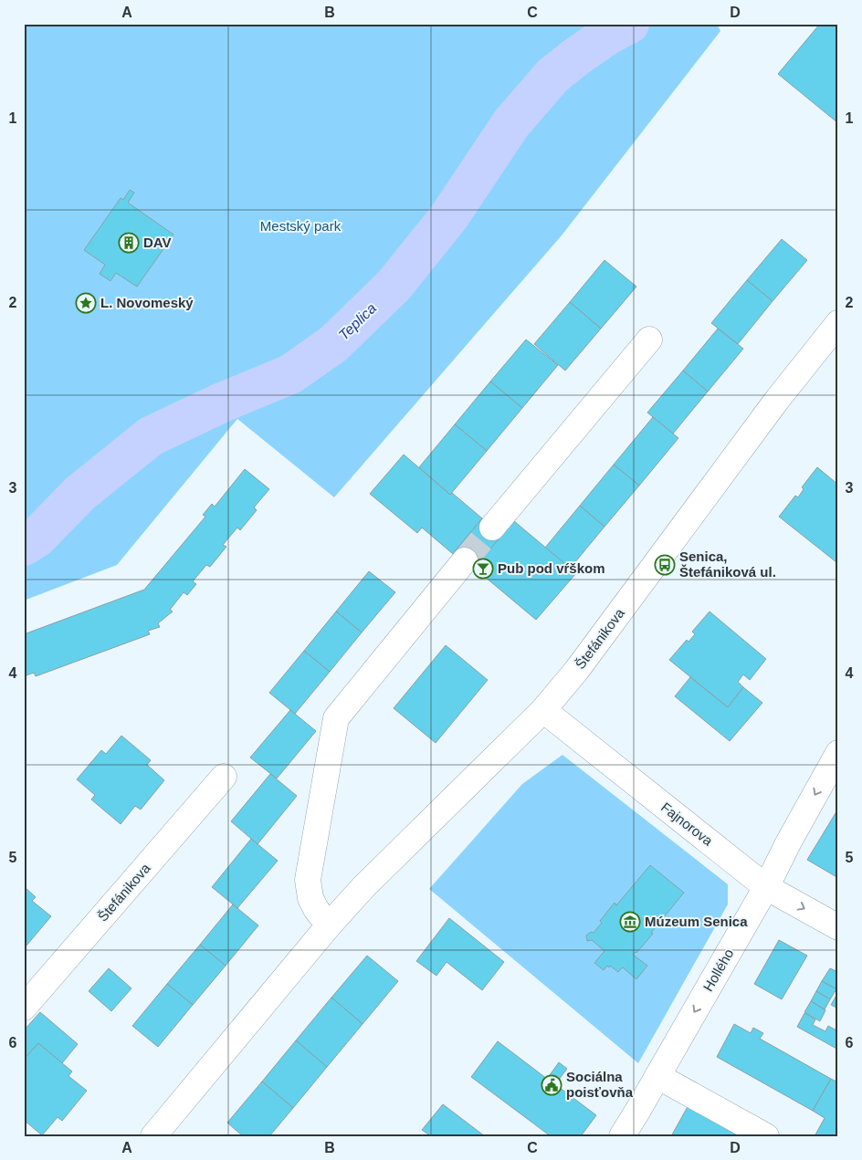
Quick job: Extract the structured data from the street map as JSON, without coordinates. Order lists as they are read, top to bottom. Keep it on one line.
{"streets":{"street":["Štefánikova","Fajnorova","Hollého"]},"crossings":[["Štefánikova","Fajnorova"],["Fajnorova","Hollého"]],"one_way":["Hollého"],"water":["Teplica"],"parks":["Mestský park"],"places":{"building":["DAV"],"place":["L. Novomeský"],"bus stop":["Senica, Štefániková ul."],"bar":["Pub pod vŕškom"],"museum":["Múzeum Senica"],"public building":["Sociálna poisťovňa"]},"grid":{"columns":["A","B","C","D"],"rows":["1","2","3","4","5","6"]}}
